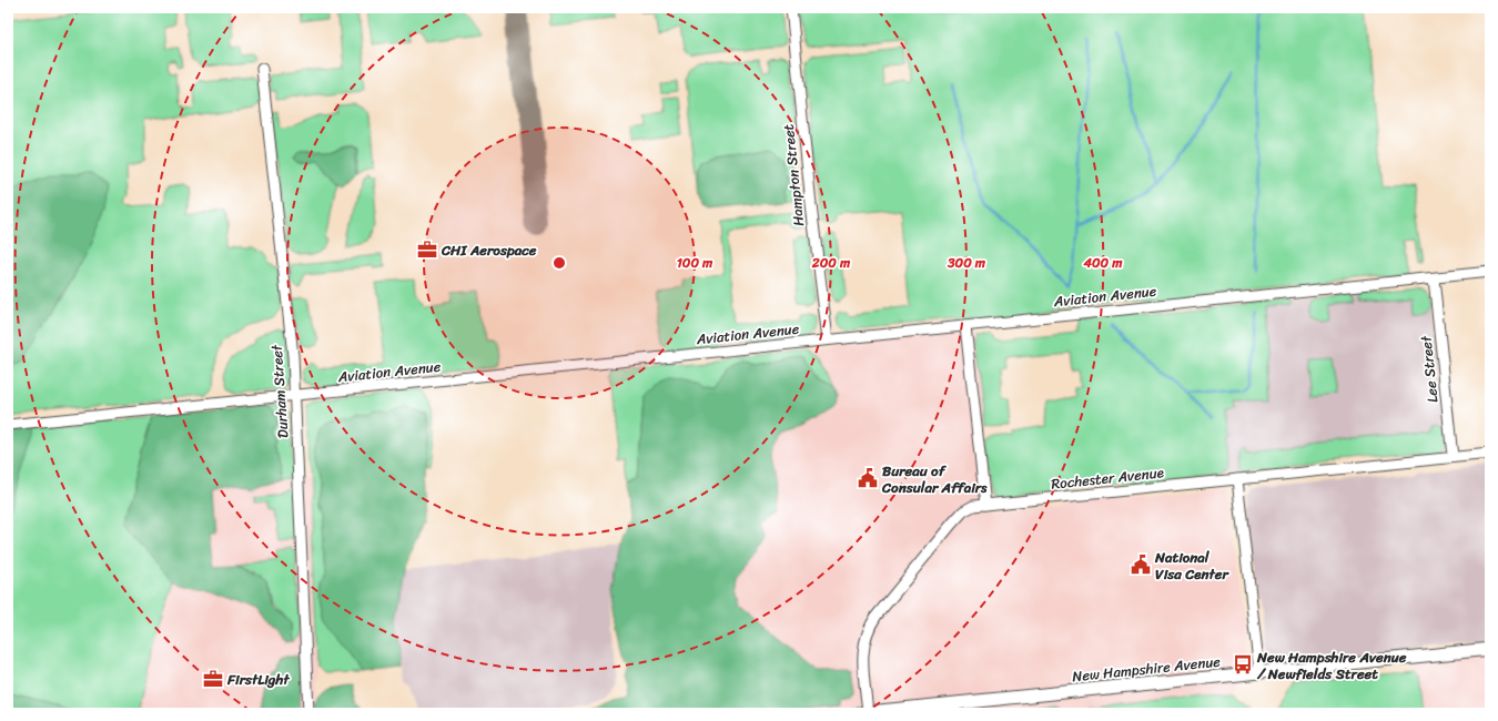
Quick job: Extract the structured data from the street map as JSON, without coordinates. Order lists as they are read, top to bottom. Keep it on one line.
{"streets":{"street":["Hampton Street","Aviation Avenue","Lee Street","Durham Street","Rochester Avenue","New Hampshire Avenue"]},"crossings":[["Hampton Street","Aviation Avenue"],["Aviation Avenue","Lee Street"],["Aviation Avenue","Durham Street"],["Lee Street","Rochester Avenue"],["Rochester Avenue","New Hampshire Avenue"]],"places":{"office":["CHI Aerospace","FirstLight"],"public building":["Bureau of Consular Affairs","National Visa Center"],"bus stop":["New Hampshire Avenue / Newfields Street"]},"rings":["100 m","200 m","300 m","400 m"]}
